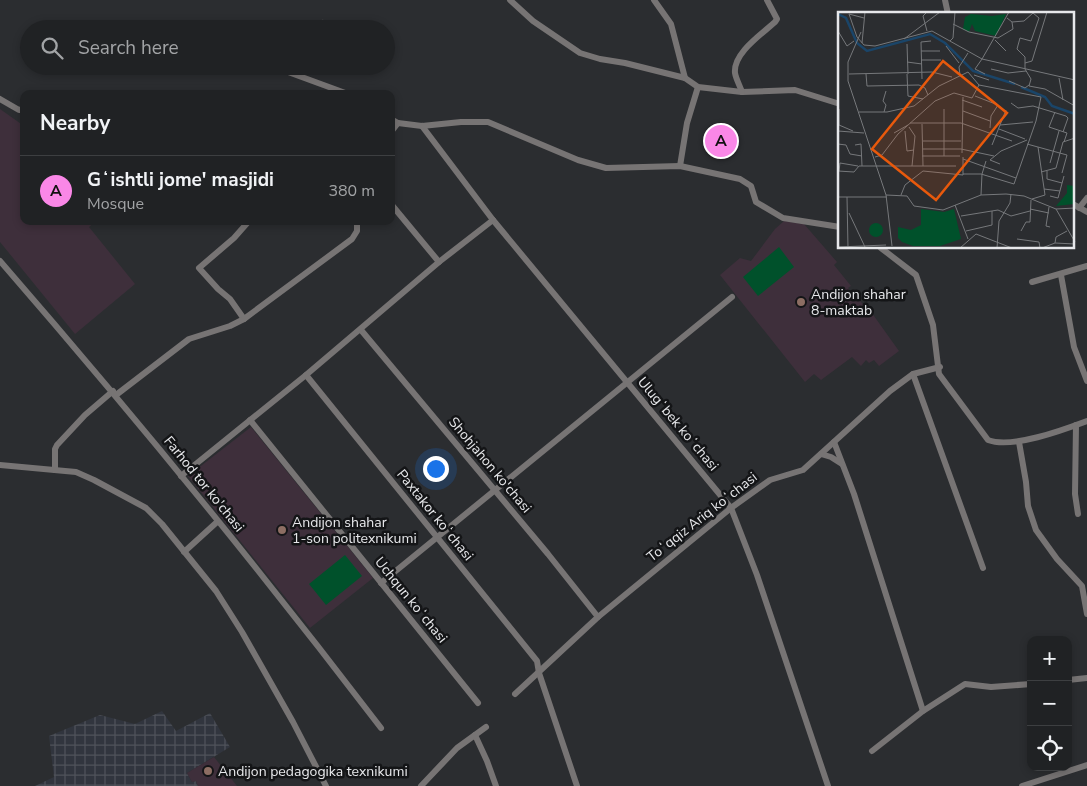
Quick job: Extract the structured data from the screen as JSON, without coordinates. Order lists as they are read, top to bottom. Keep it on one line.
{"streets":{"street":["Ulugʻbek koʻchasi","Shohjahon ko'chasi","Farhod tor ko'chasi","Paxtakor koʻchasi","Toʻqqiz Ariq koʻchasi","Uchqun koʻchasi"]},"crossings":[["Ulugʻbek koʻchasi","Toʻqqiz Ariq koʻchasi"],["Shohjahon ko'chasi","Toʻqqiz Ariq koʻchasi"],["Paxtakor koʻchasi","Toʻqqiz Ariq koʻchasi"]],"places":["Andijon shahar 8-maktab","Andijon shahar 1-son politexnikumi","Andijon pedagogika texnikumi"],"page":{"search":"Search here","heading":"Nearby","pins":"A","list":[{"mark":"A","name":"Gʻishtli jome' masjidi","note":"Mosque","value":"380 m"}],"map_buttons":["+","−"]}}
